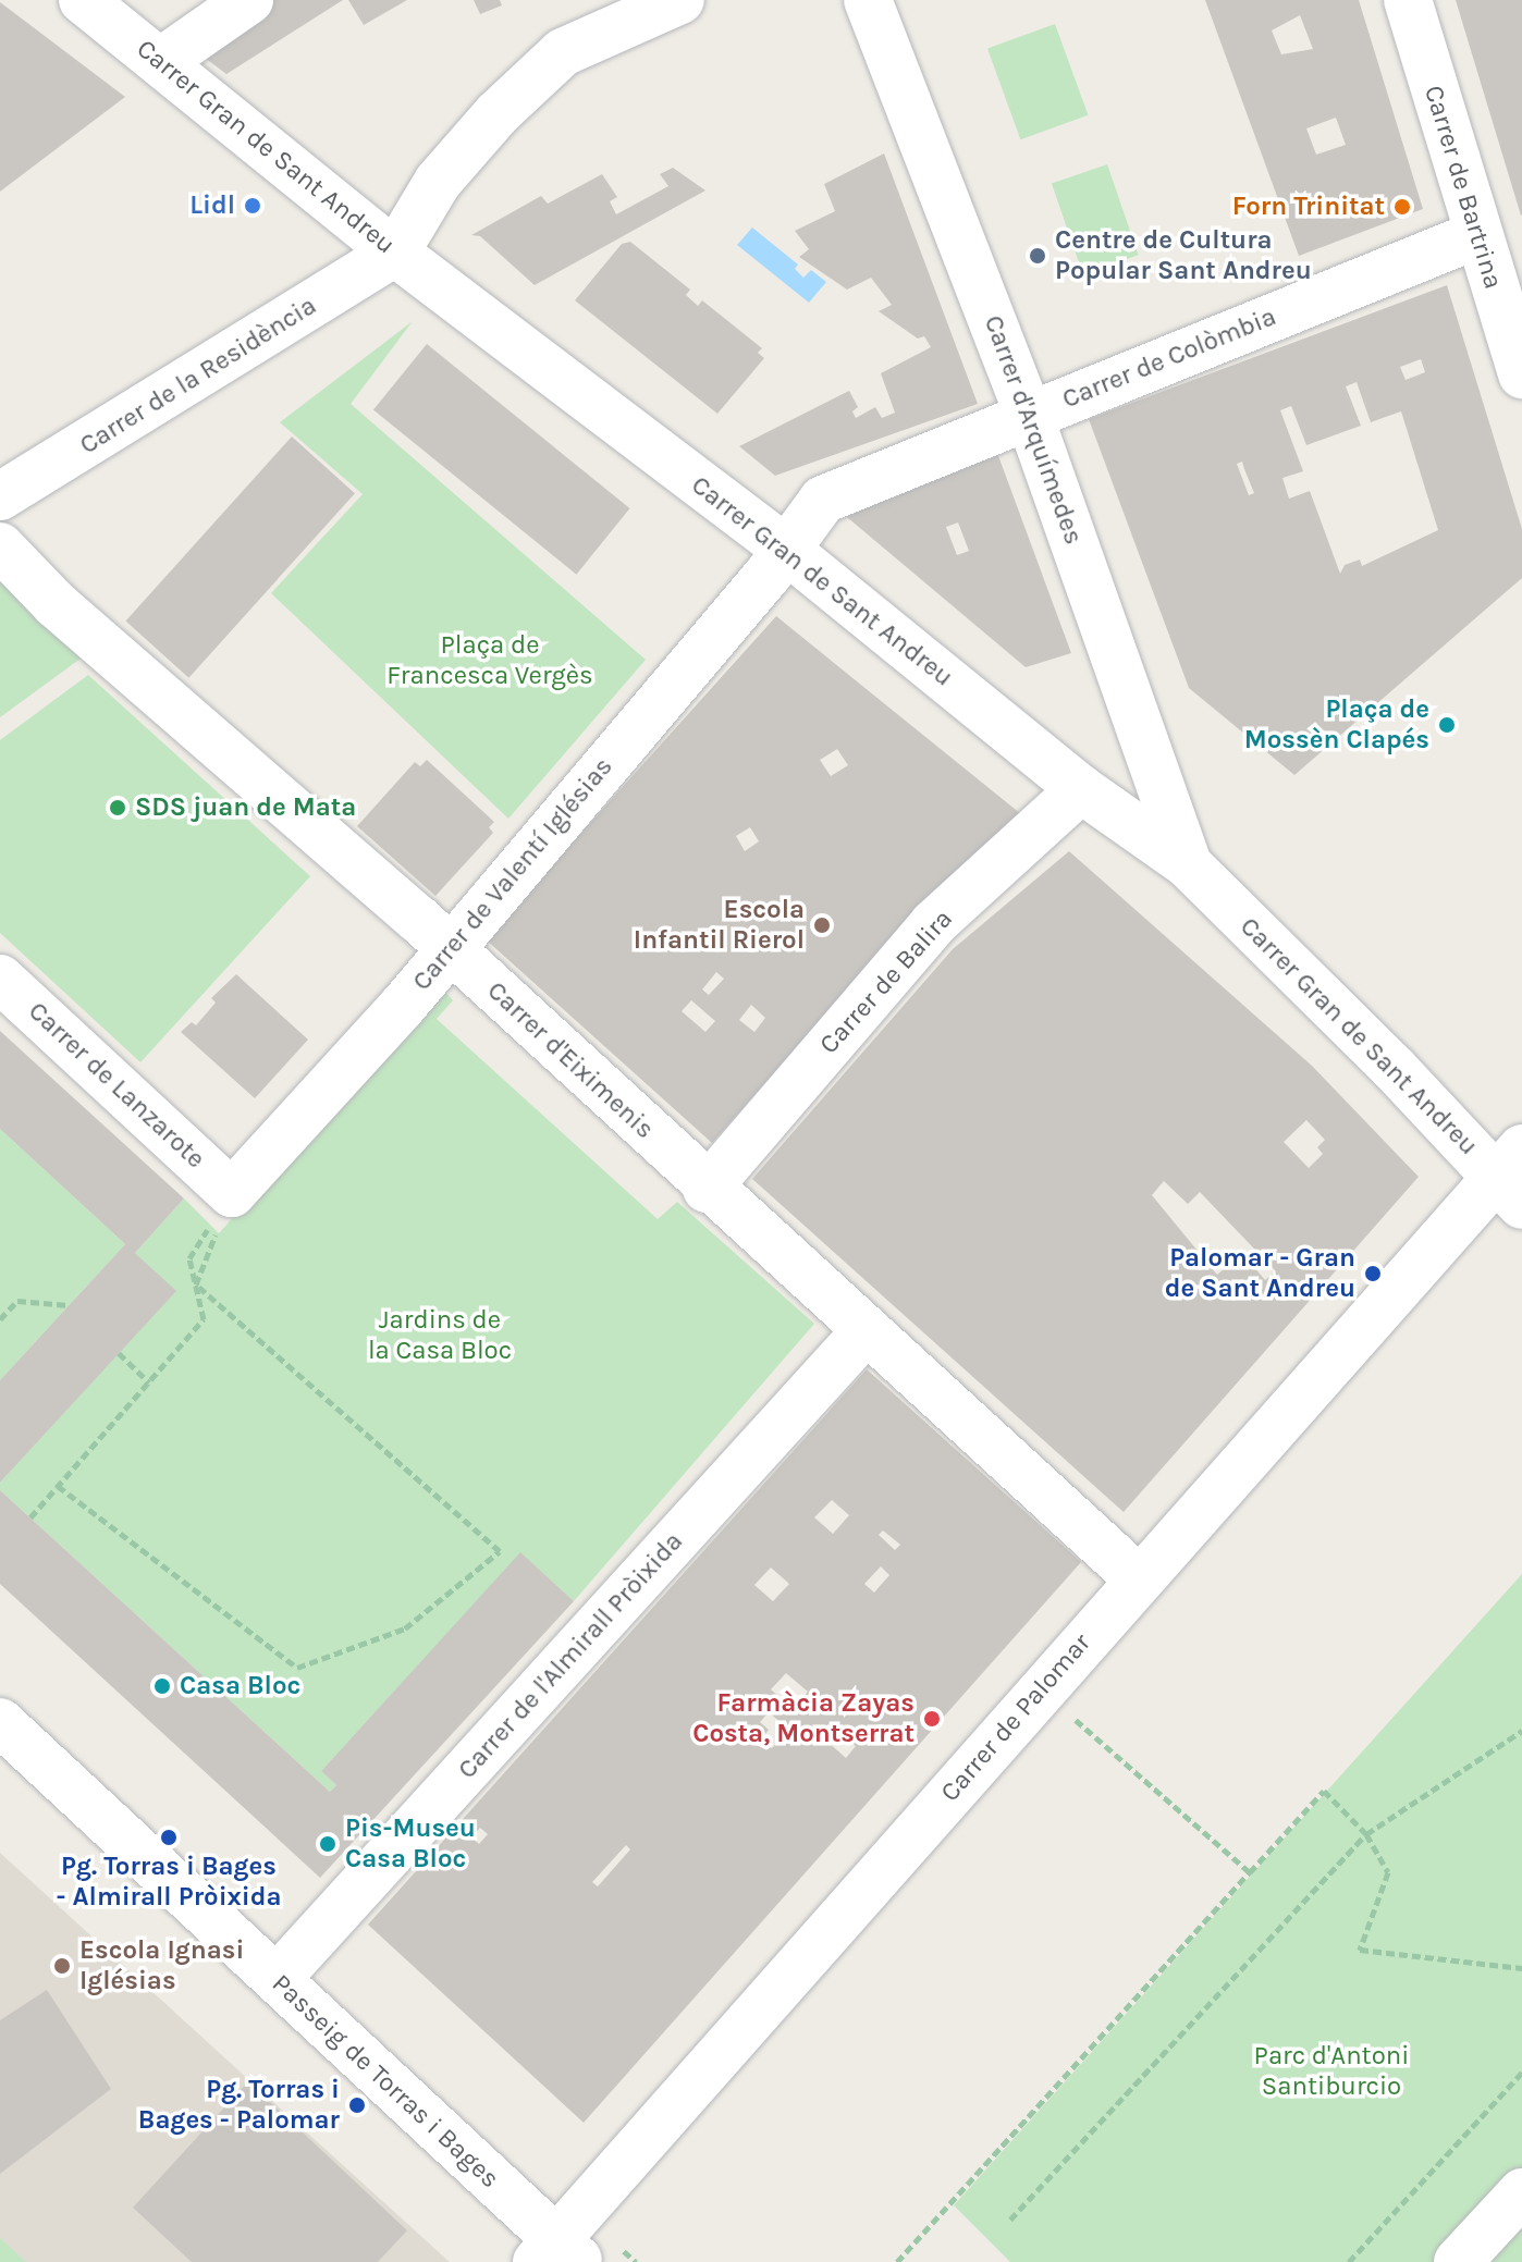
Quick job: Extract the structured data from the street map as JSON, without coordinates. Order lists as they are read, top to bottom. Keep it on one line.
{"streets":{"street":["Carrer Gran de Sant Andreu","Carrer de Bartrina","Carrer de Colòmbia","Carrer de la Residència","Carrer d'Arquímedes","Carrer de Valentí Iglésias","Carrer de Balira","Carrer d'Eiximenis","Carrer de Lanzarote","Carrer de l'Almirall Pròixida","Carrer de Palomar","Passeig de Torras i Bages"]},"crossings":[["Carrer Gran de Sant Andreu","Carrer de Colòmbia"],["Carrer Gran de Sant Andreu","Carrer de la Residència"],["Carrer Gran de Sant Andreu","Carrer d'Arquímedes"],["Carrer Gran de Sant Andreu","Carrer de Valentí Iglésias"],["Carrer Gran de Sant Andreu","Carrer de Balira"],["Carrer Gran de Sant Andreu","Carrer de Palomar"],["Carrer de Bartrina","Carrer de Colòmbia"],["Carrer de Colòmbia","Carrer d'Arquímedes"],["Carrer de Colòmbia","Carrer de Valentí Iglésias"],["Carrer de Valentí Iglésias","Carrer d'Eiximenis"],["Carrer de Valentí Iglésias","Carrer de Lanzarote"],["Carrer de Balira","Carrer d'Eiximenis"],["Carrer d'Eiximenis","Carrer de l'Almirall Pròixida"],["Carrer d'Eiximenis","Carrer de Palomar"],["Carrer de l'Almirall Pròixida","Passeig de Torras i Bages"],["Carrer de Palomar","Passeig de Torras i Bages"]],"parks":["Plaça de Francesca Vergès","Jardins de la Casa Bloc","Parc d'Antoni Santiburcio"],"places":["Lidl","Forn Trinitat","Centre de Cultura Popular Sant Andreu","Plaça de Mossèn Clapés","SDS juan de Mata","Escola Infantil Rierol","Palomar - Gran de Sant Andreu","Casa Bloc","Farmàcia Zayas Costa, Montserrat","Pg. Torras i Bages - Almirall Pròixida","Pis-Museu Casa Bloc","Escola Ignasi Iglésias","Pg. Torras i Bages - Palomar"]}
